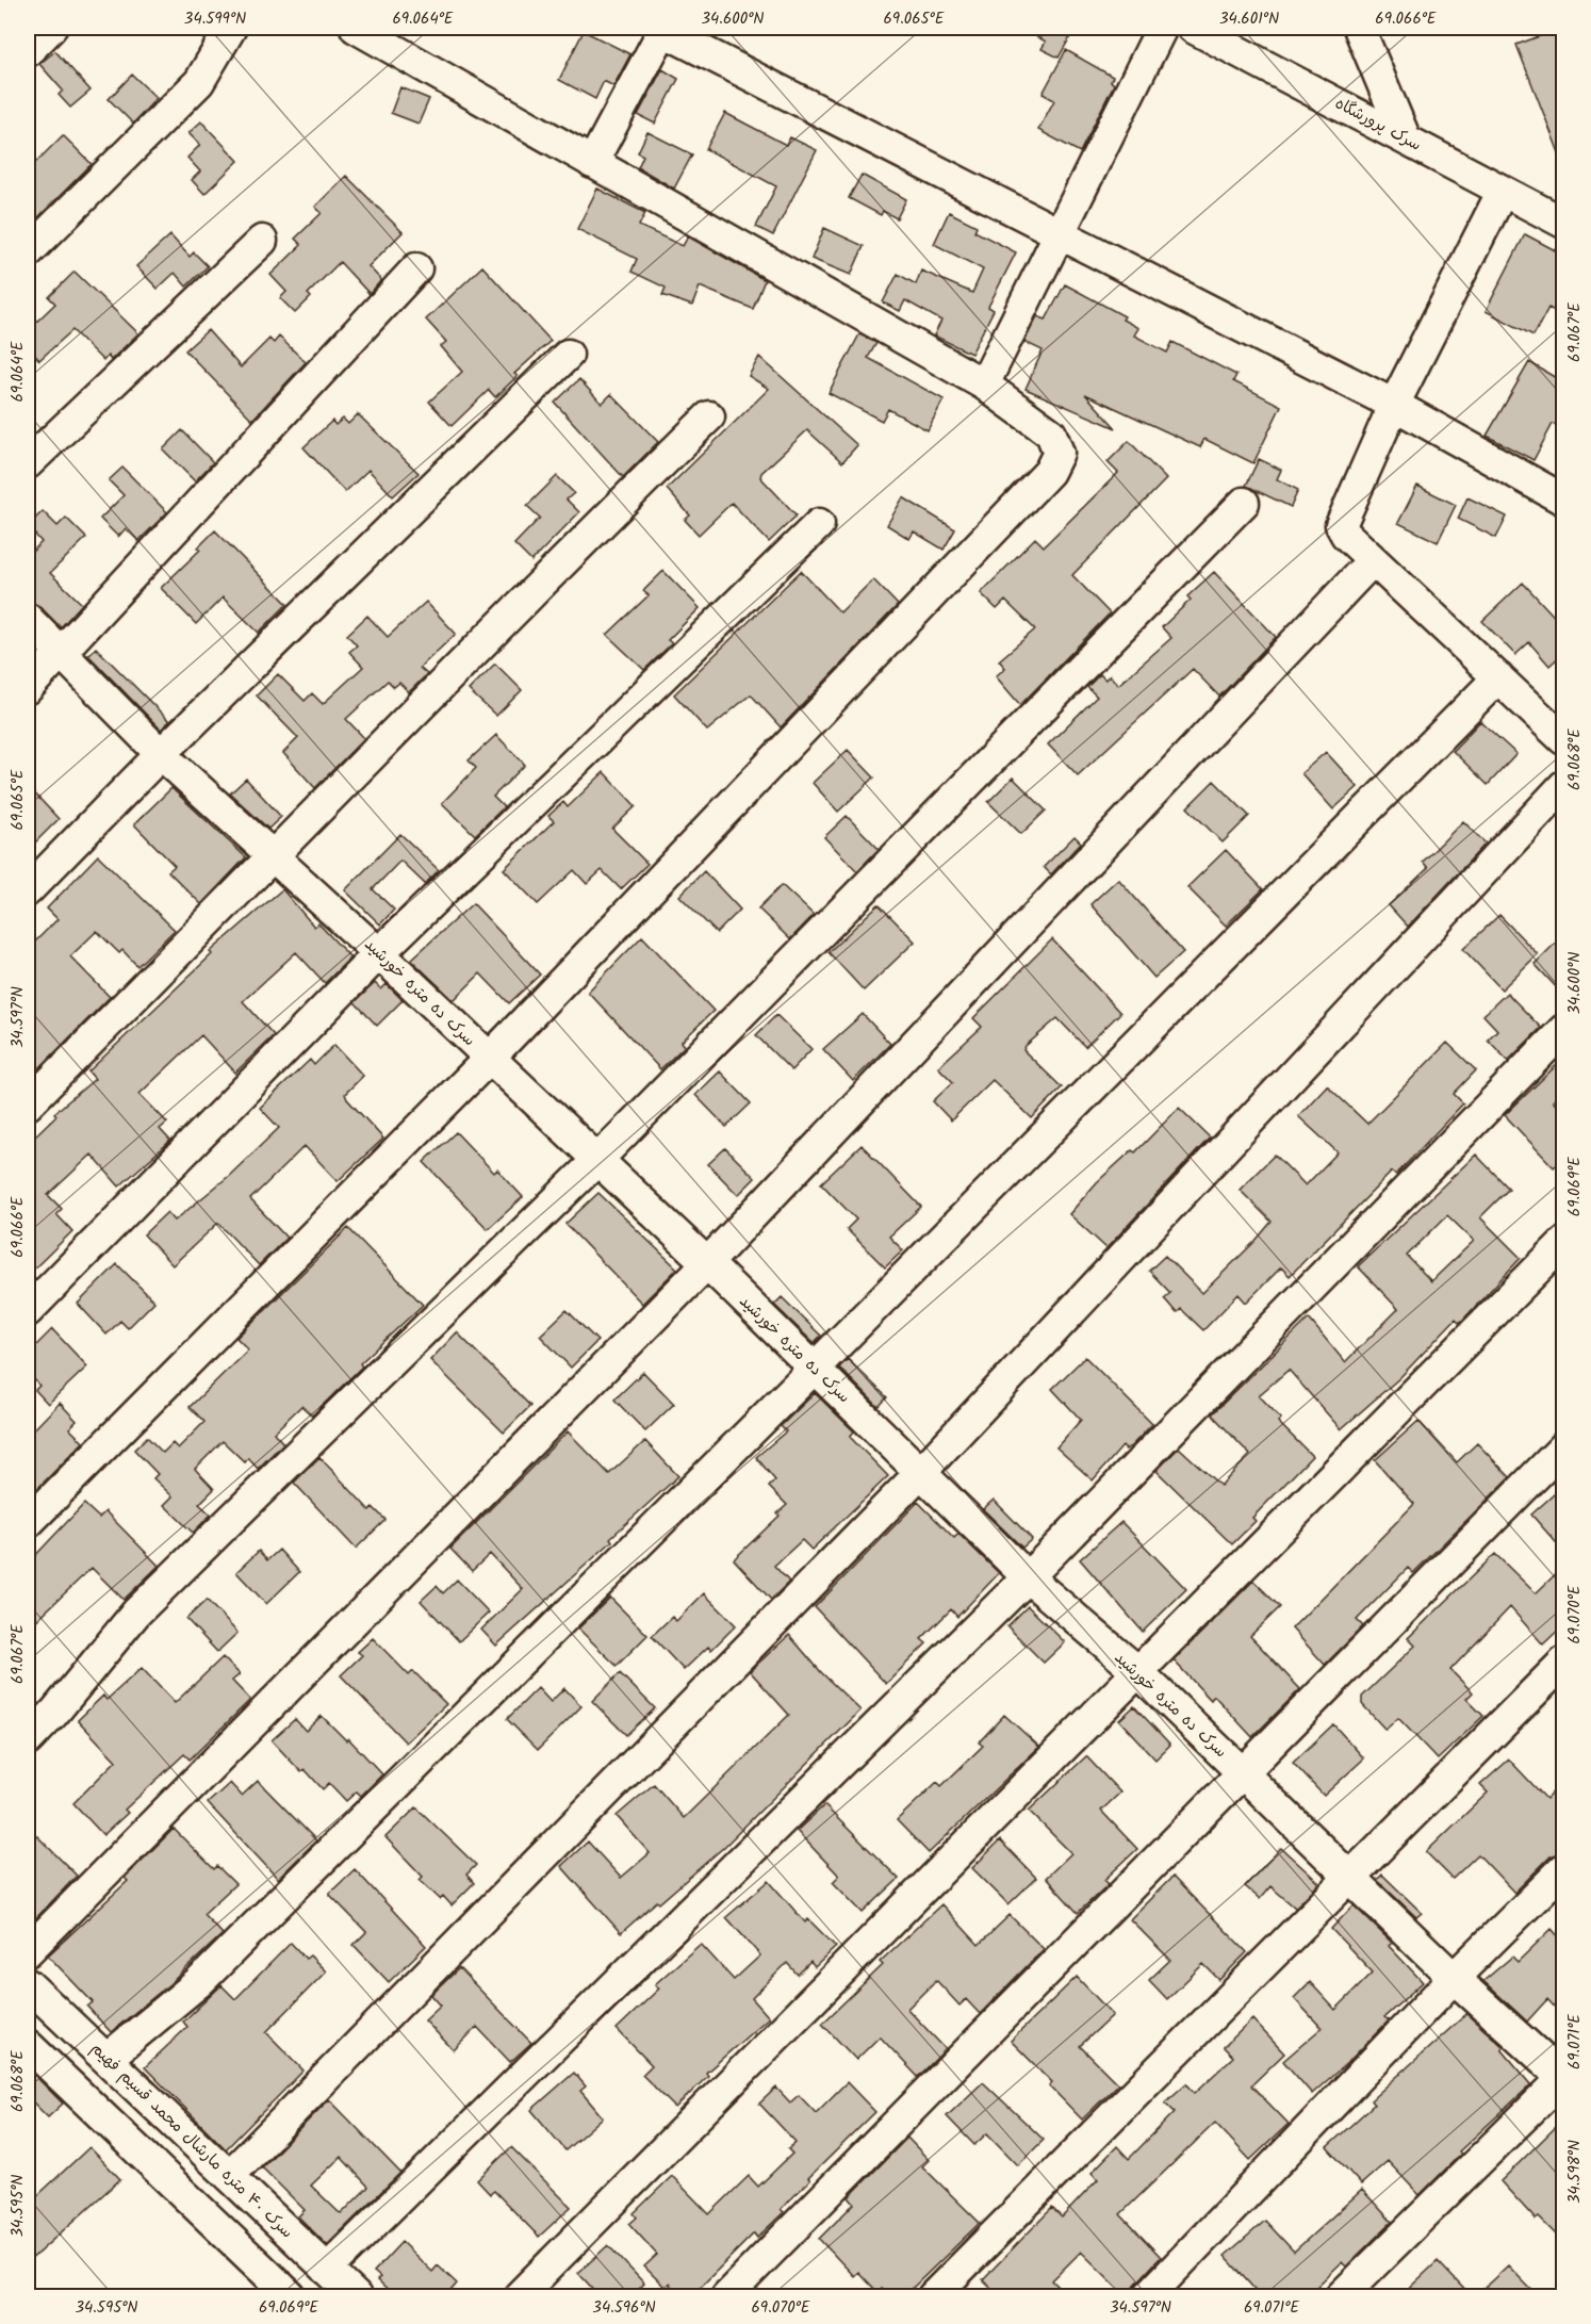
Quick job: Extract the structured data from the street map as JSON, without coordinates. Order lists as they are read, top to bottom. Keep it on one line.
{"streets":{"street":["سرک پرورشگاه","سرک ده متره خورشید","سرک ۴۰ متره مارشال محمد قسیم فهیم"]},"coordinates":["34.599°N","69.064°E","34.600°N","69.065°E","34.601°N","69.066°E","69.067°E","69.068°E","34.597°N","69.069°E","69.070°E","69.071°E","34.598°N","34.595°N","34.596°N"]}
